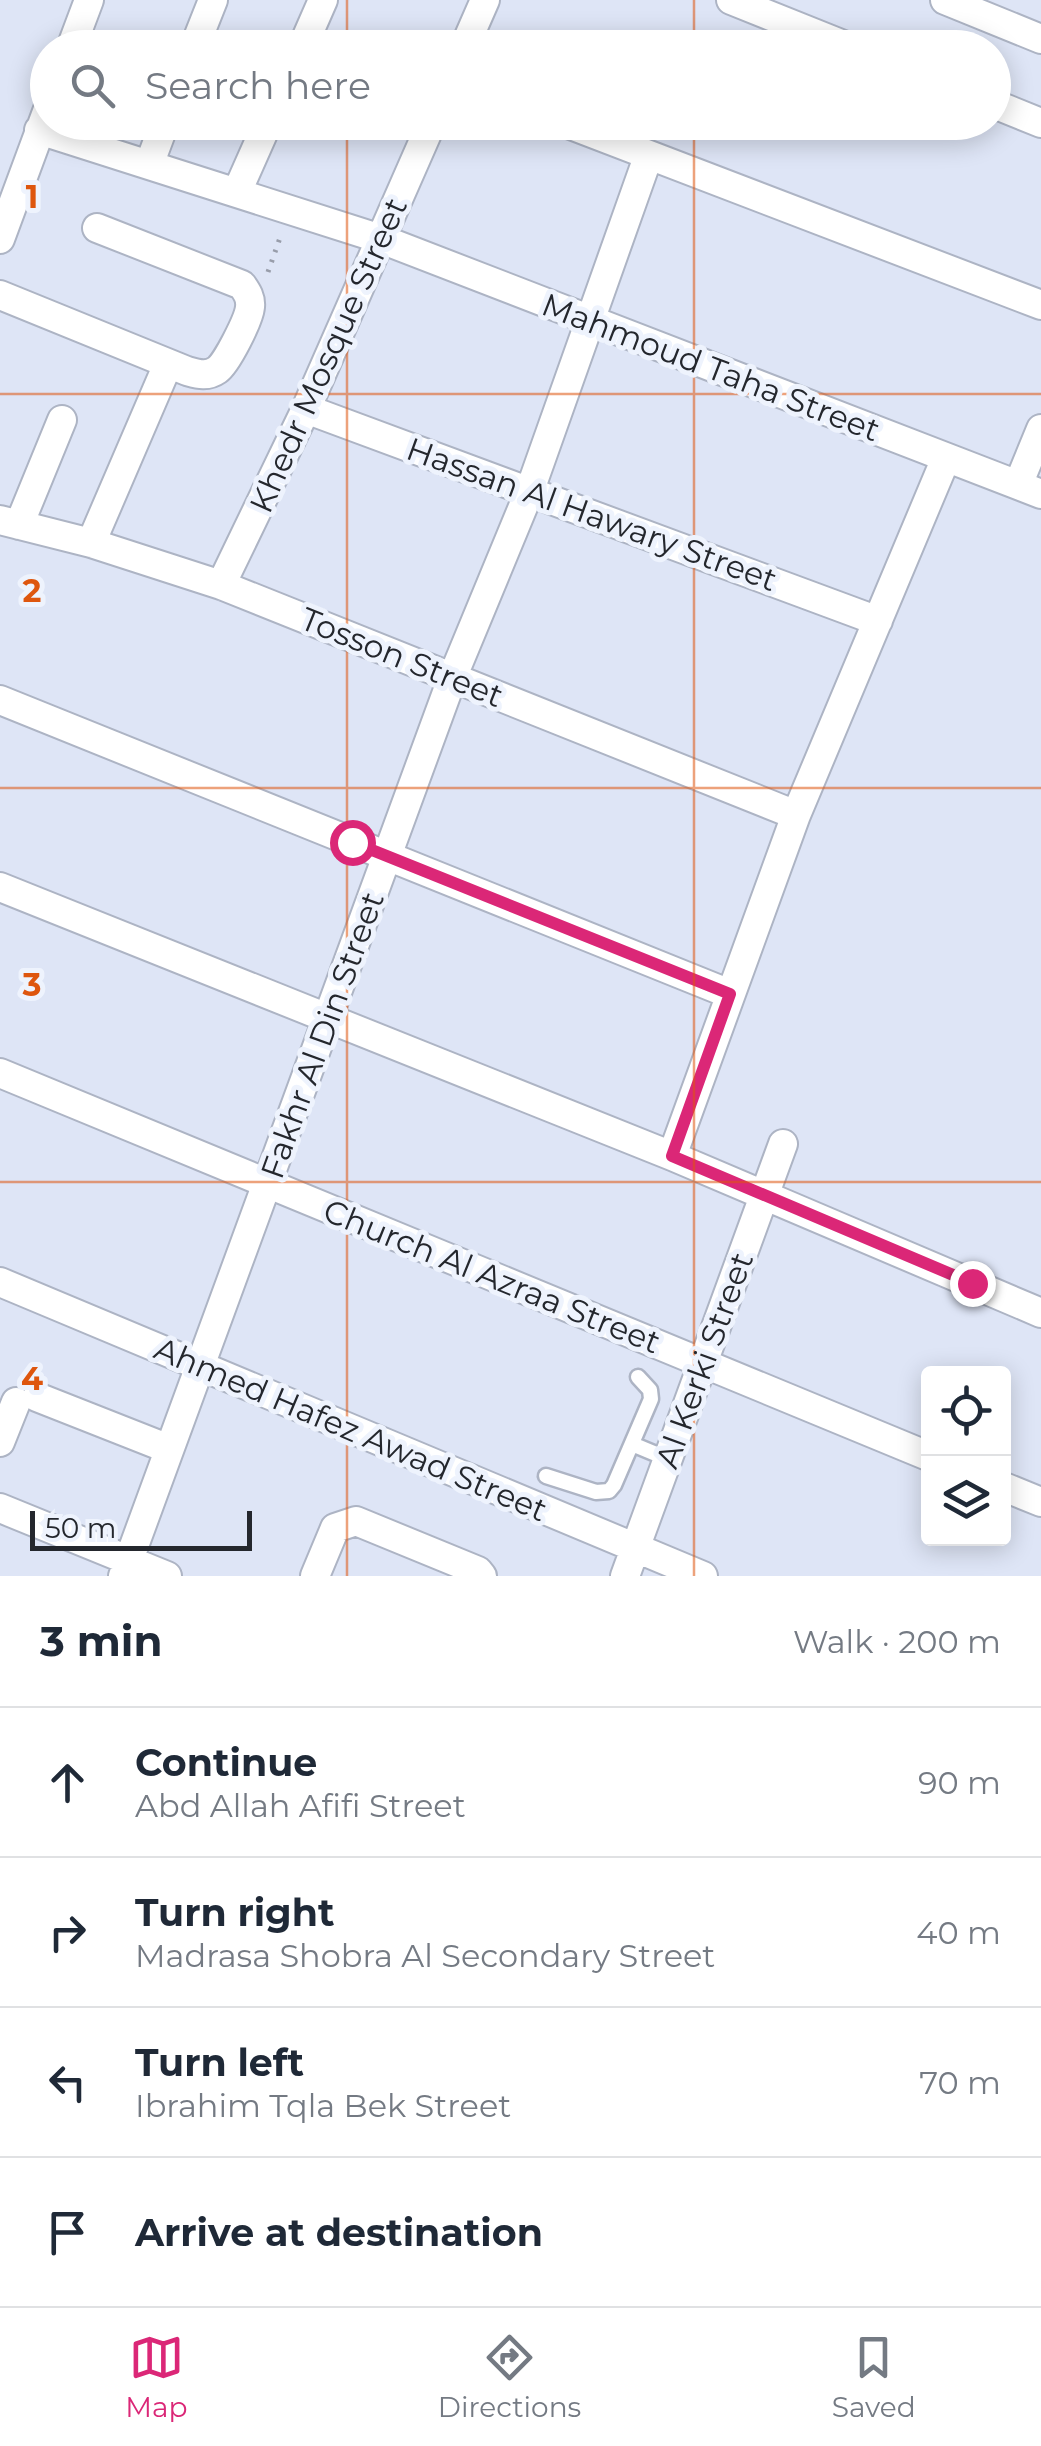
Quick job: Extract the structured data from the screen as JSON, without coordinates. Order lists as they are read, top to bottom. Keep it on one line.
{"streets":{"street":["Khedr Mosque Street","Mahmoud Taha Street","Hassan Al Hawary Street","Tosson Street","Fakhr Al Din Street","Church Al Azraa Street","Al Kerki Street","Ahmed Hafez Awad Street"]},"crossings":[["Khedr Mosque Street","Mahmoud Taha Street"],["Khedr Mosque Street","Hassan Al Hawary Street"],["Khedr Mosque Street","Tosson Street"],["Mahmoud Taha Street","Fakhr Al Din Street"],["Hassan Al Hawary Street","Fakhr Al Din Street"],["Tosson Street","Fakhr Al Din Street"],["Fakhr Al Din Street","Church Al Azraa Street"],["Fakhr Al Din Street","Ahmed Hafez Awad Street"],["Church Al Azraa Street","Al Kerki Street"],["Al Kerki Street","Ahmed Hafez Awad Street"]],"scale_bar":"50 m","page":{"search":"Search here","scale":"50 m","heading":["3 min","Walk · 200 m"],"list":[["Continue","Abd Allah Afifi Street","90 m"],["Turn right","Madrasa Shobra Al Secondary Street","40 m"],["Turn left","Ibrahim Tqla Bek Street","70 m"],"Arrive at destination"],"nav":["Map","Directions","Saved"]},"grid":{"rows":["1","2","3","4"]}}
